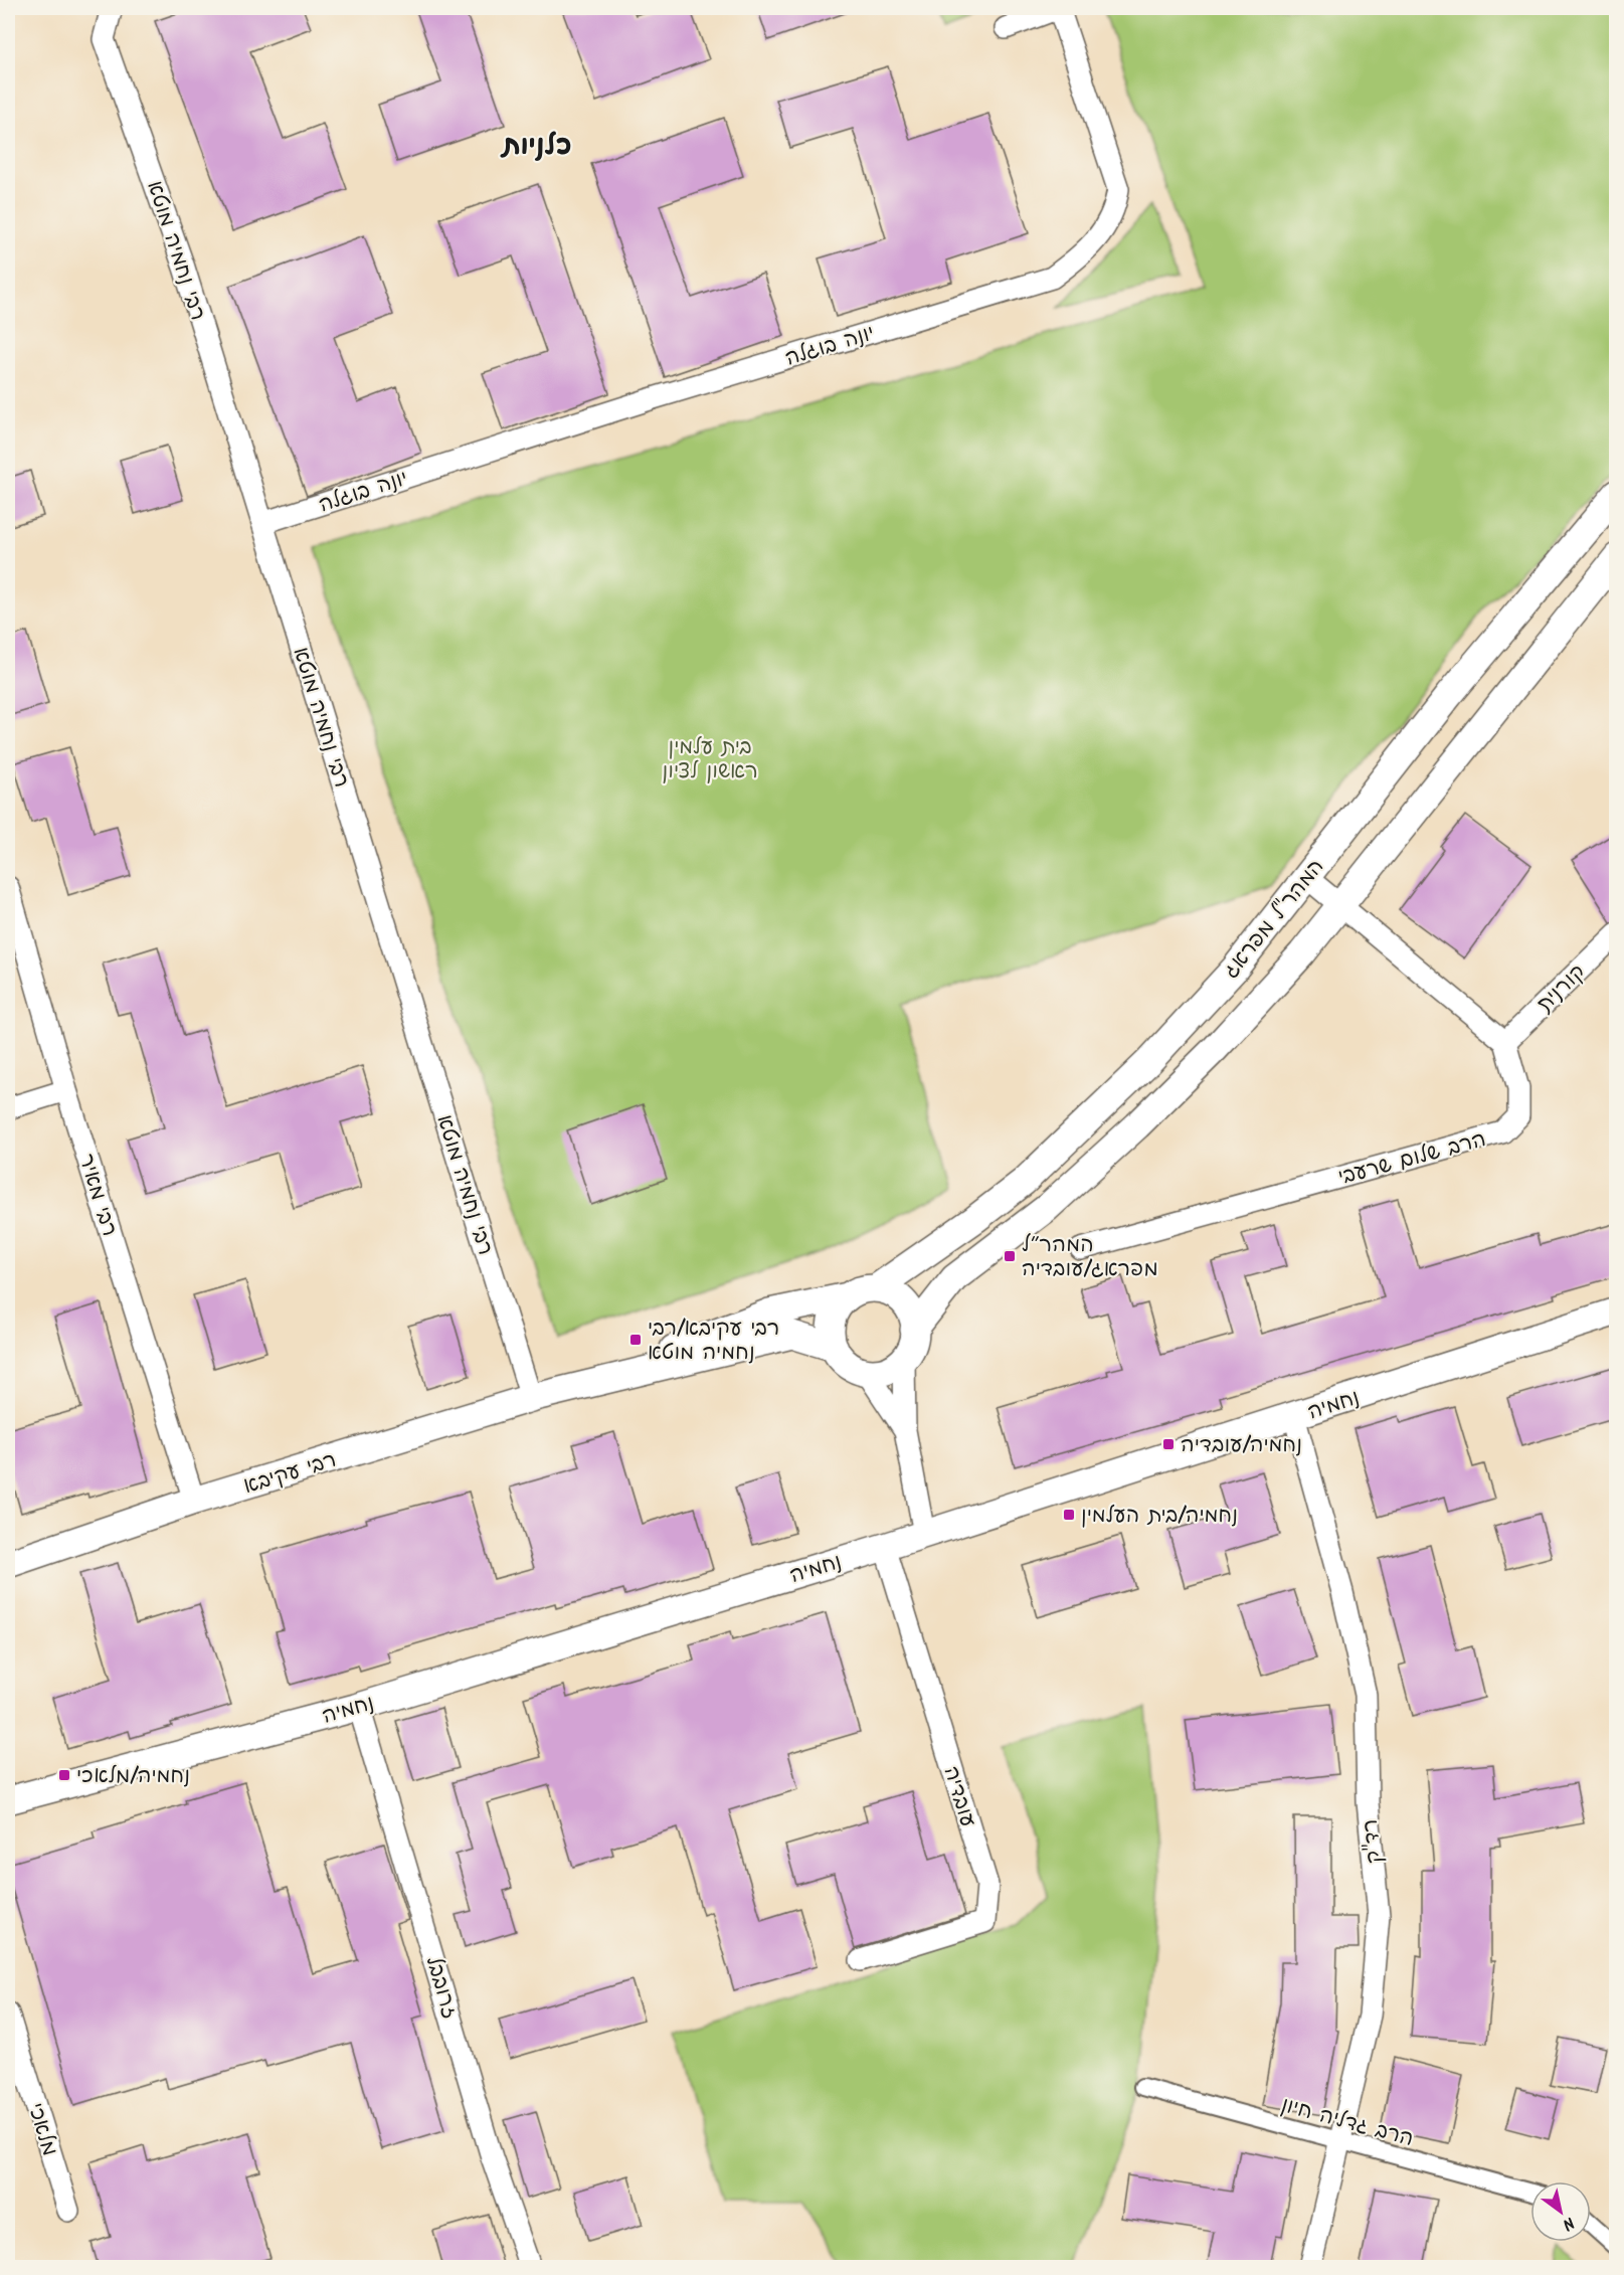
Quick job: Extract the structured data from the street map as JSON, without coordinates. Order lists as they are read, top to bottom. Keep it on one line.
{"streets":{"street":["רבי נחמיה מוטא","יונה בוגלה","המהר\"ל מפראג","קורנית","הרב שלום שרעבי","רבי מאיר","נחמיה","רבי עקיבא","עובדיה","רד\"ק","זרובבל","הרב גדליה חיון","מלאכי"]},"crossings":[["רבי נחמיה מוטא","יונה בוגלה"],["רבי נחמיה מוטא","רבי עקיבא"],["קורנית","הרב שלום שרעבי"],["רבי מאיר","רבי עקיבא"],["נחמיה","עובדיה"],["נחמיה","רד\"ק"],["נחמיה","זרובבל"],["רד\"ק","הרב גדליה חיון"]],"districts":["כלניות"],"parks":["בית עלמין ראשון לציון"],"places":{"transit":["המהר״ל מפראג/עובדיה","רבי עקיבא/רבי נחמיה מוטא","נחמיה/עובדיה","נחמיה/בית העלמין","נחמיה/מלאכי"]},"north":"bottom right"}
